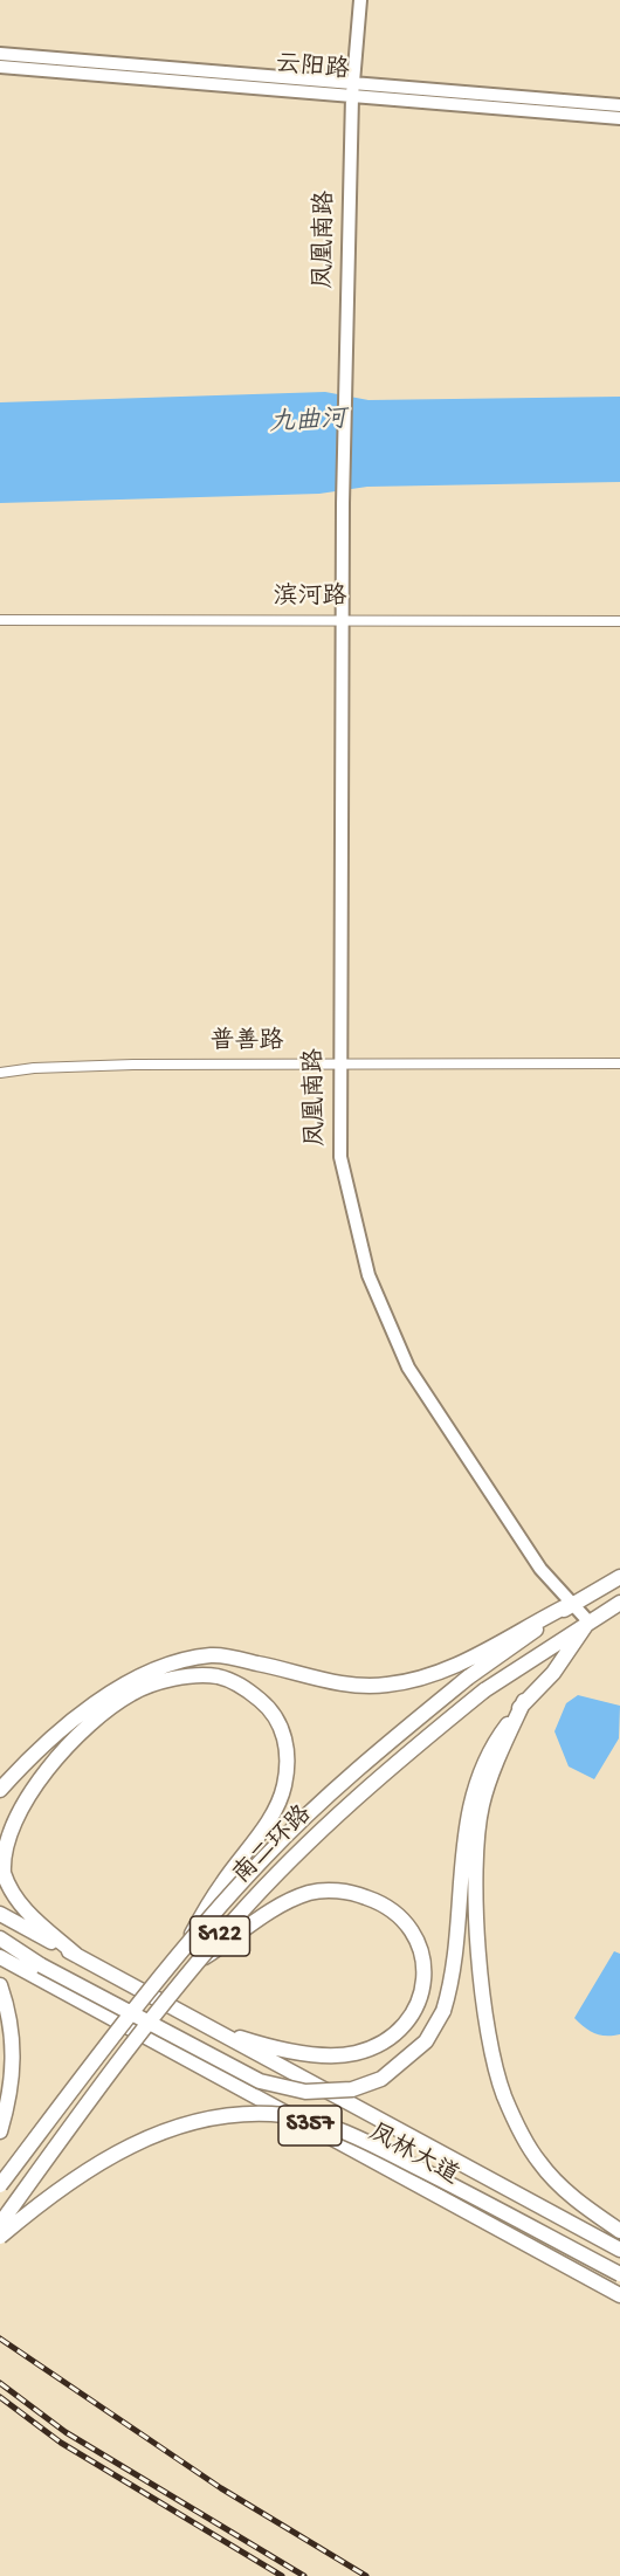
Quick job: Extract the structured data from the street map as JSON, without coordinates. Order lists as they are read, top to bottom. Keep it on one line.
{"streets":{"main road":["南二环路","S122","S357","凤林大道"],"street":["云阳路","凤凰南路","滨河路","普善路"]},"crossings":[["云阳路","凤凰南路"],["凤凰南路","滨河路"],["凤凰南路","普善路"],["凤凰南路","南二环路"]],"water":["九曲河"]}
